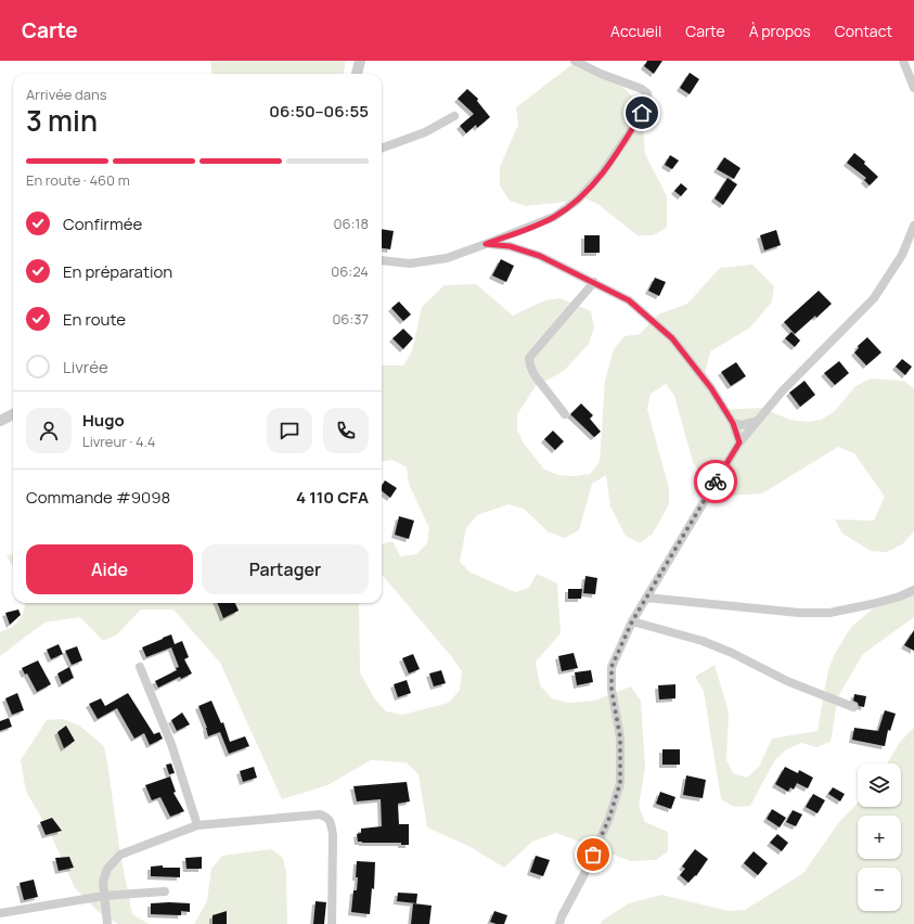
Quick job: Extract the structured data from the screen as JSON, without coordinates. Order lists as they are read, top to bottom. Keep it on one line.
{"page":{"header":"Carte","nav":["Accueil","Carte","À propos","Contact"],"heading":["3 min","Arrivée dans","06:50–06:55"],"panel":["Hugo","Livreur · 4.4","Commande #9098","4 110 CFA"],"bar":"En route · 460 m","list":[["Confirmée","06:18"],["En préparation","06:24"],["En route","06:37"],"Livrée"],"buttons":["Aide","Partager"],"map_buttons":["+","−"]}}
